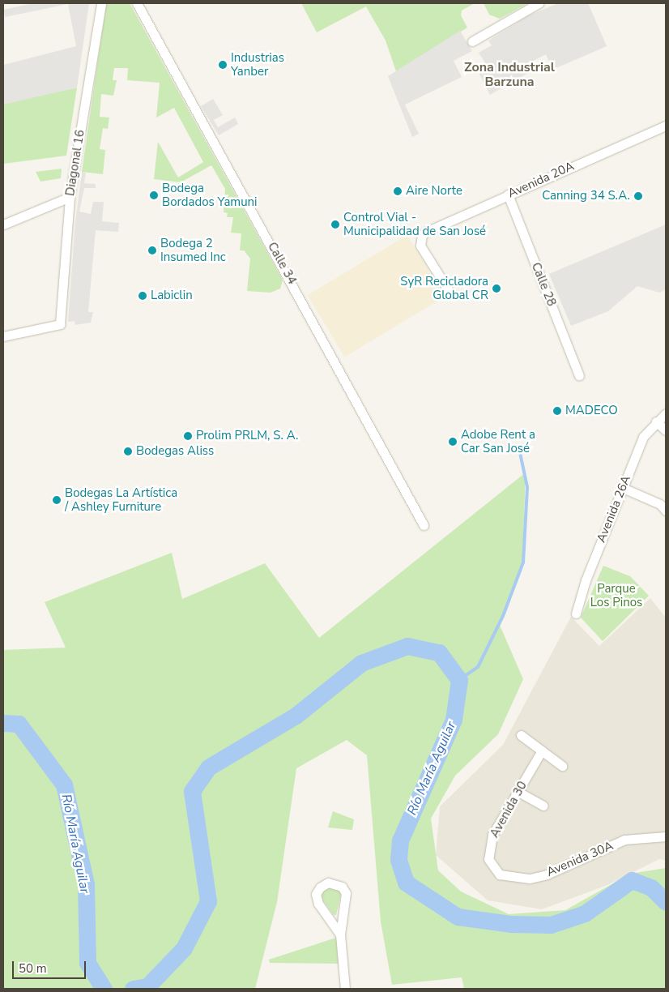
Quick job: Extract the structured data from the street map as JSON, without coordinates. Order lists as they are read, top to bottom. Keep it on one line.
{"streets":{"street":["Diagonal 16","Avenida 20A","Calle 34","Calle 28","Avenida 26A","Avenida 30","Avenida 30A"]},"crossings":[["Avenida 20A","Calle 28"],["Avenida 30","Avenida 30A"]],"districts":["Zona Industrial Barzuna"],"water":["Río María Aguilar"],"parks":["Parque Los Pinos"],"places":["Industrias Yanber","Aire Norte","Bodega Bordados Yamuni","Canning 34 S.A.","Control Vial - Municipalidad de San José","Bodega 2 Insumed Inc","SyR Recicladora Global CR","Labiclin","MADECO","Prolim PRLM, S. A.","Adobe Rent a Car San José","Bodegas Aliss","Bodegas La Artística / Ashley Furniture"],"scale_bar":"50 m"}
